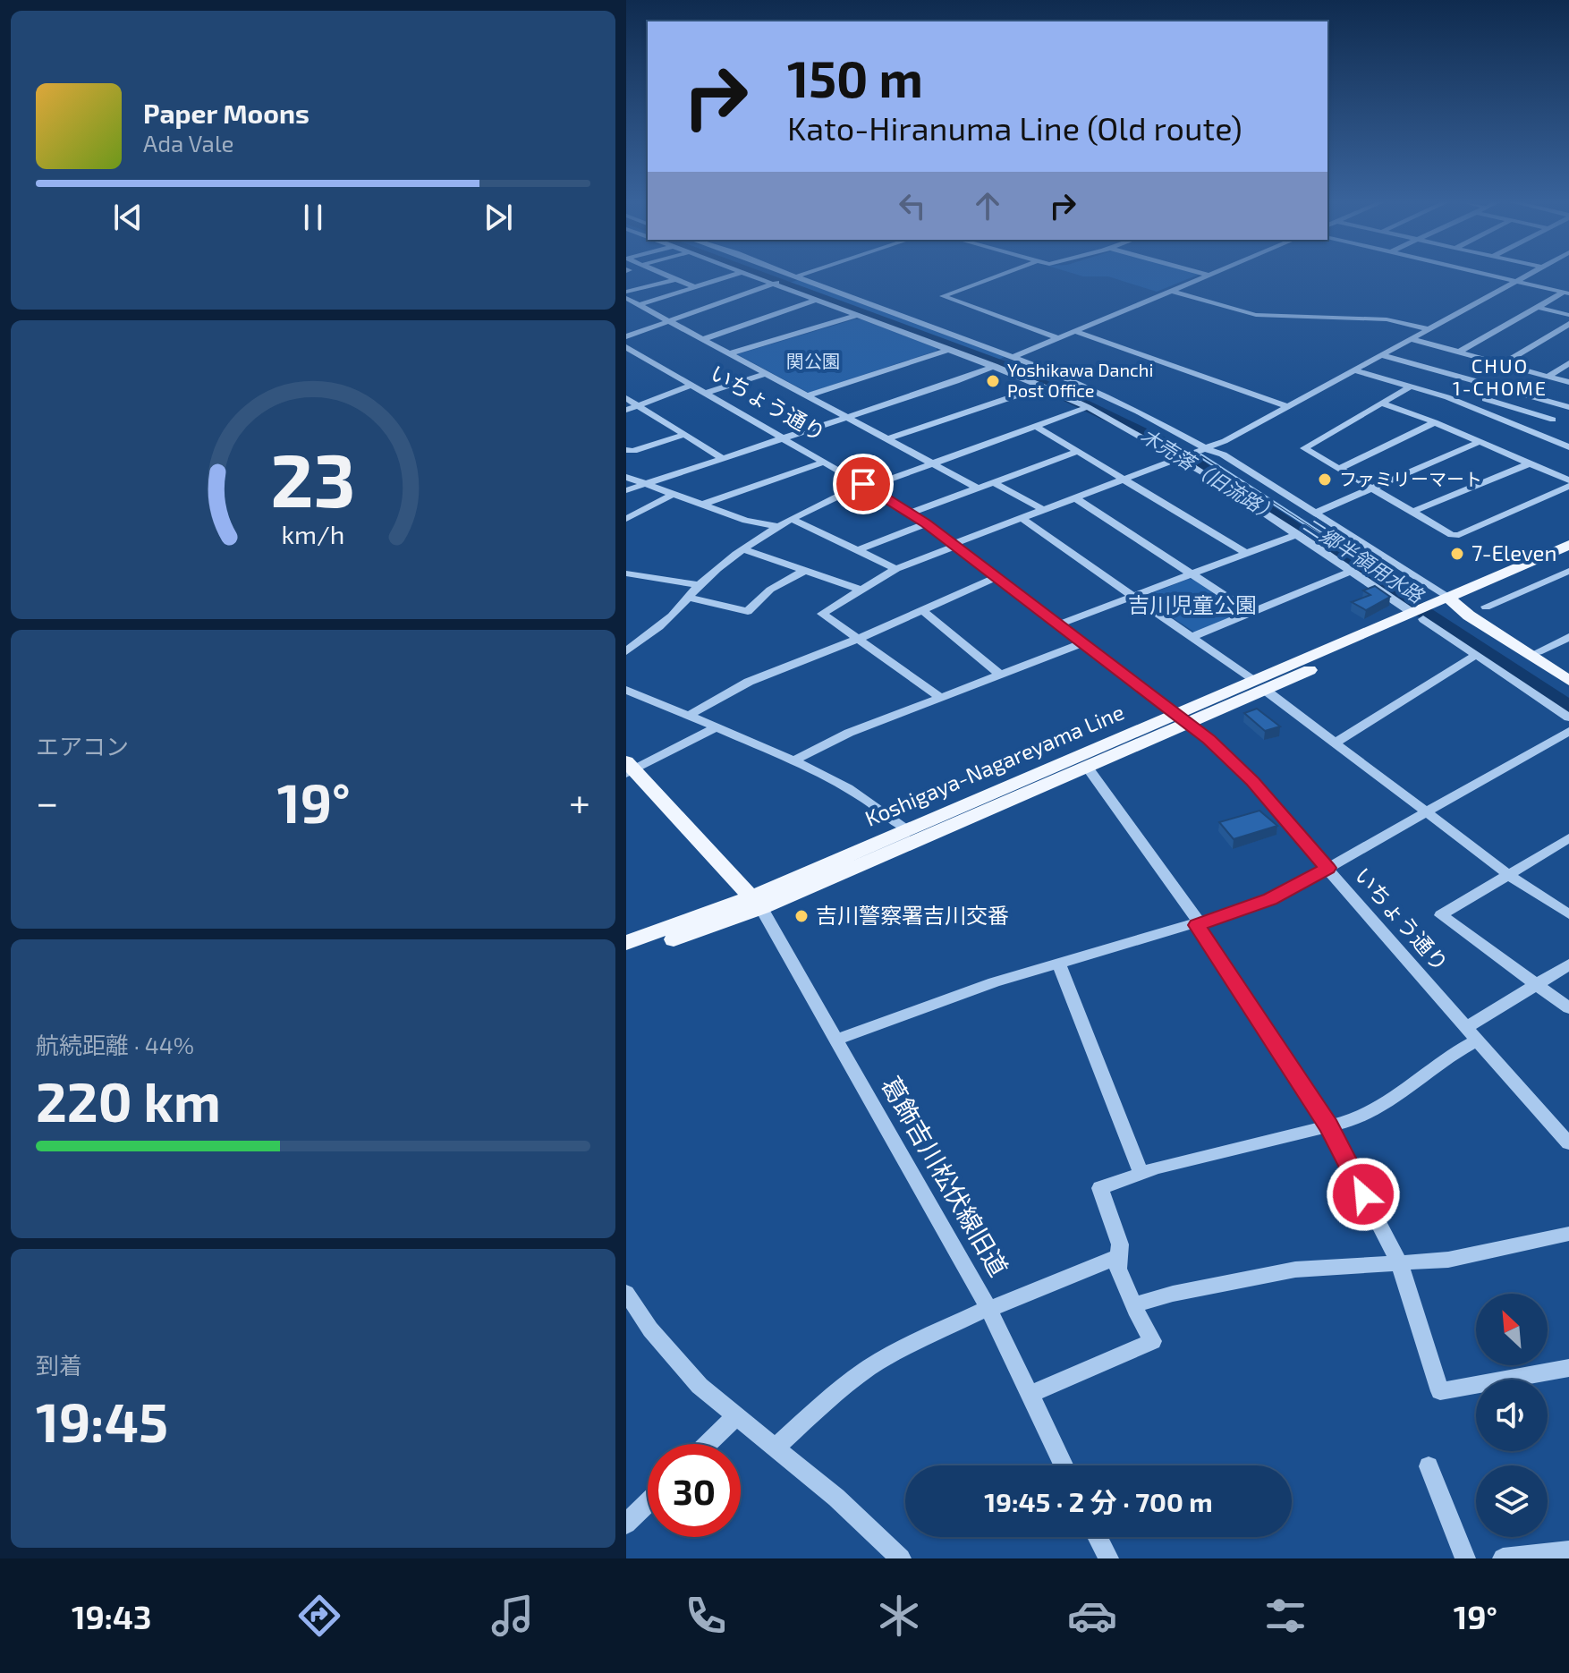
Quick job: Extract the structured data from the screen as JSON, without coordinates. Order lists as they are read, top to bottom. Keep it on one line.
{"streets":{"main road":["Koshigaya-Nagareyama Line"],"street":["いちょう通り","葛飾吉川松伏線旧道"]},"crossings":[["いちょう通り","Koshigaya-Nagareyama Line"],["Koshigaya-Nagareyama Line","葛飾吉川松伏線旧道"]],"districts":["CHUO 1-CHOME"],"water":["木売落（旧流路）","二郷半領用水路"],"parks":["関公園","吉川児童公園"],"places":["Yoshikawa Danchi Post Office","ファミリーマート","7-Eleven","吉川警察署吉川交番"],"north":"top left","page":{"turn":["150 m","Kato-Hiranuma Line (Old route)"],"song":["Paper Moons","Ada Vale"],"tile":["エアコン",["航続距離 · 44%","220 km"],["到着","19:45"]],"heat":["−","19°","+"],"limit":"30","trip":"19:45 · 2 分 · 700 m","tabs":["19:43","19°"],"gauge":["23","km/h"]}}
